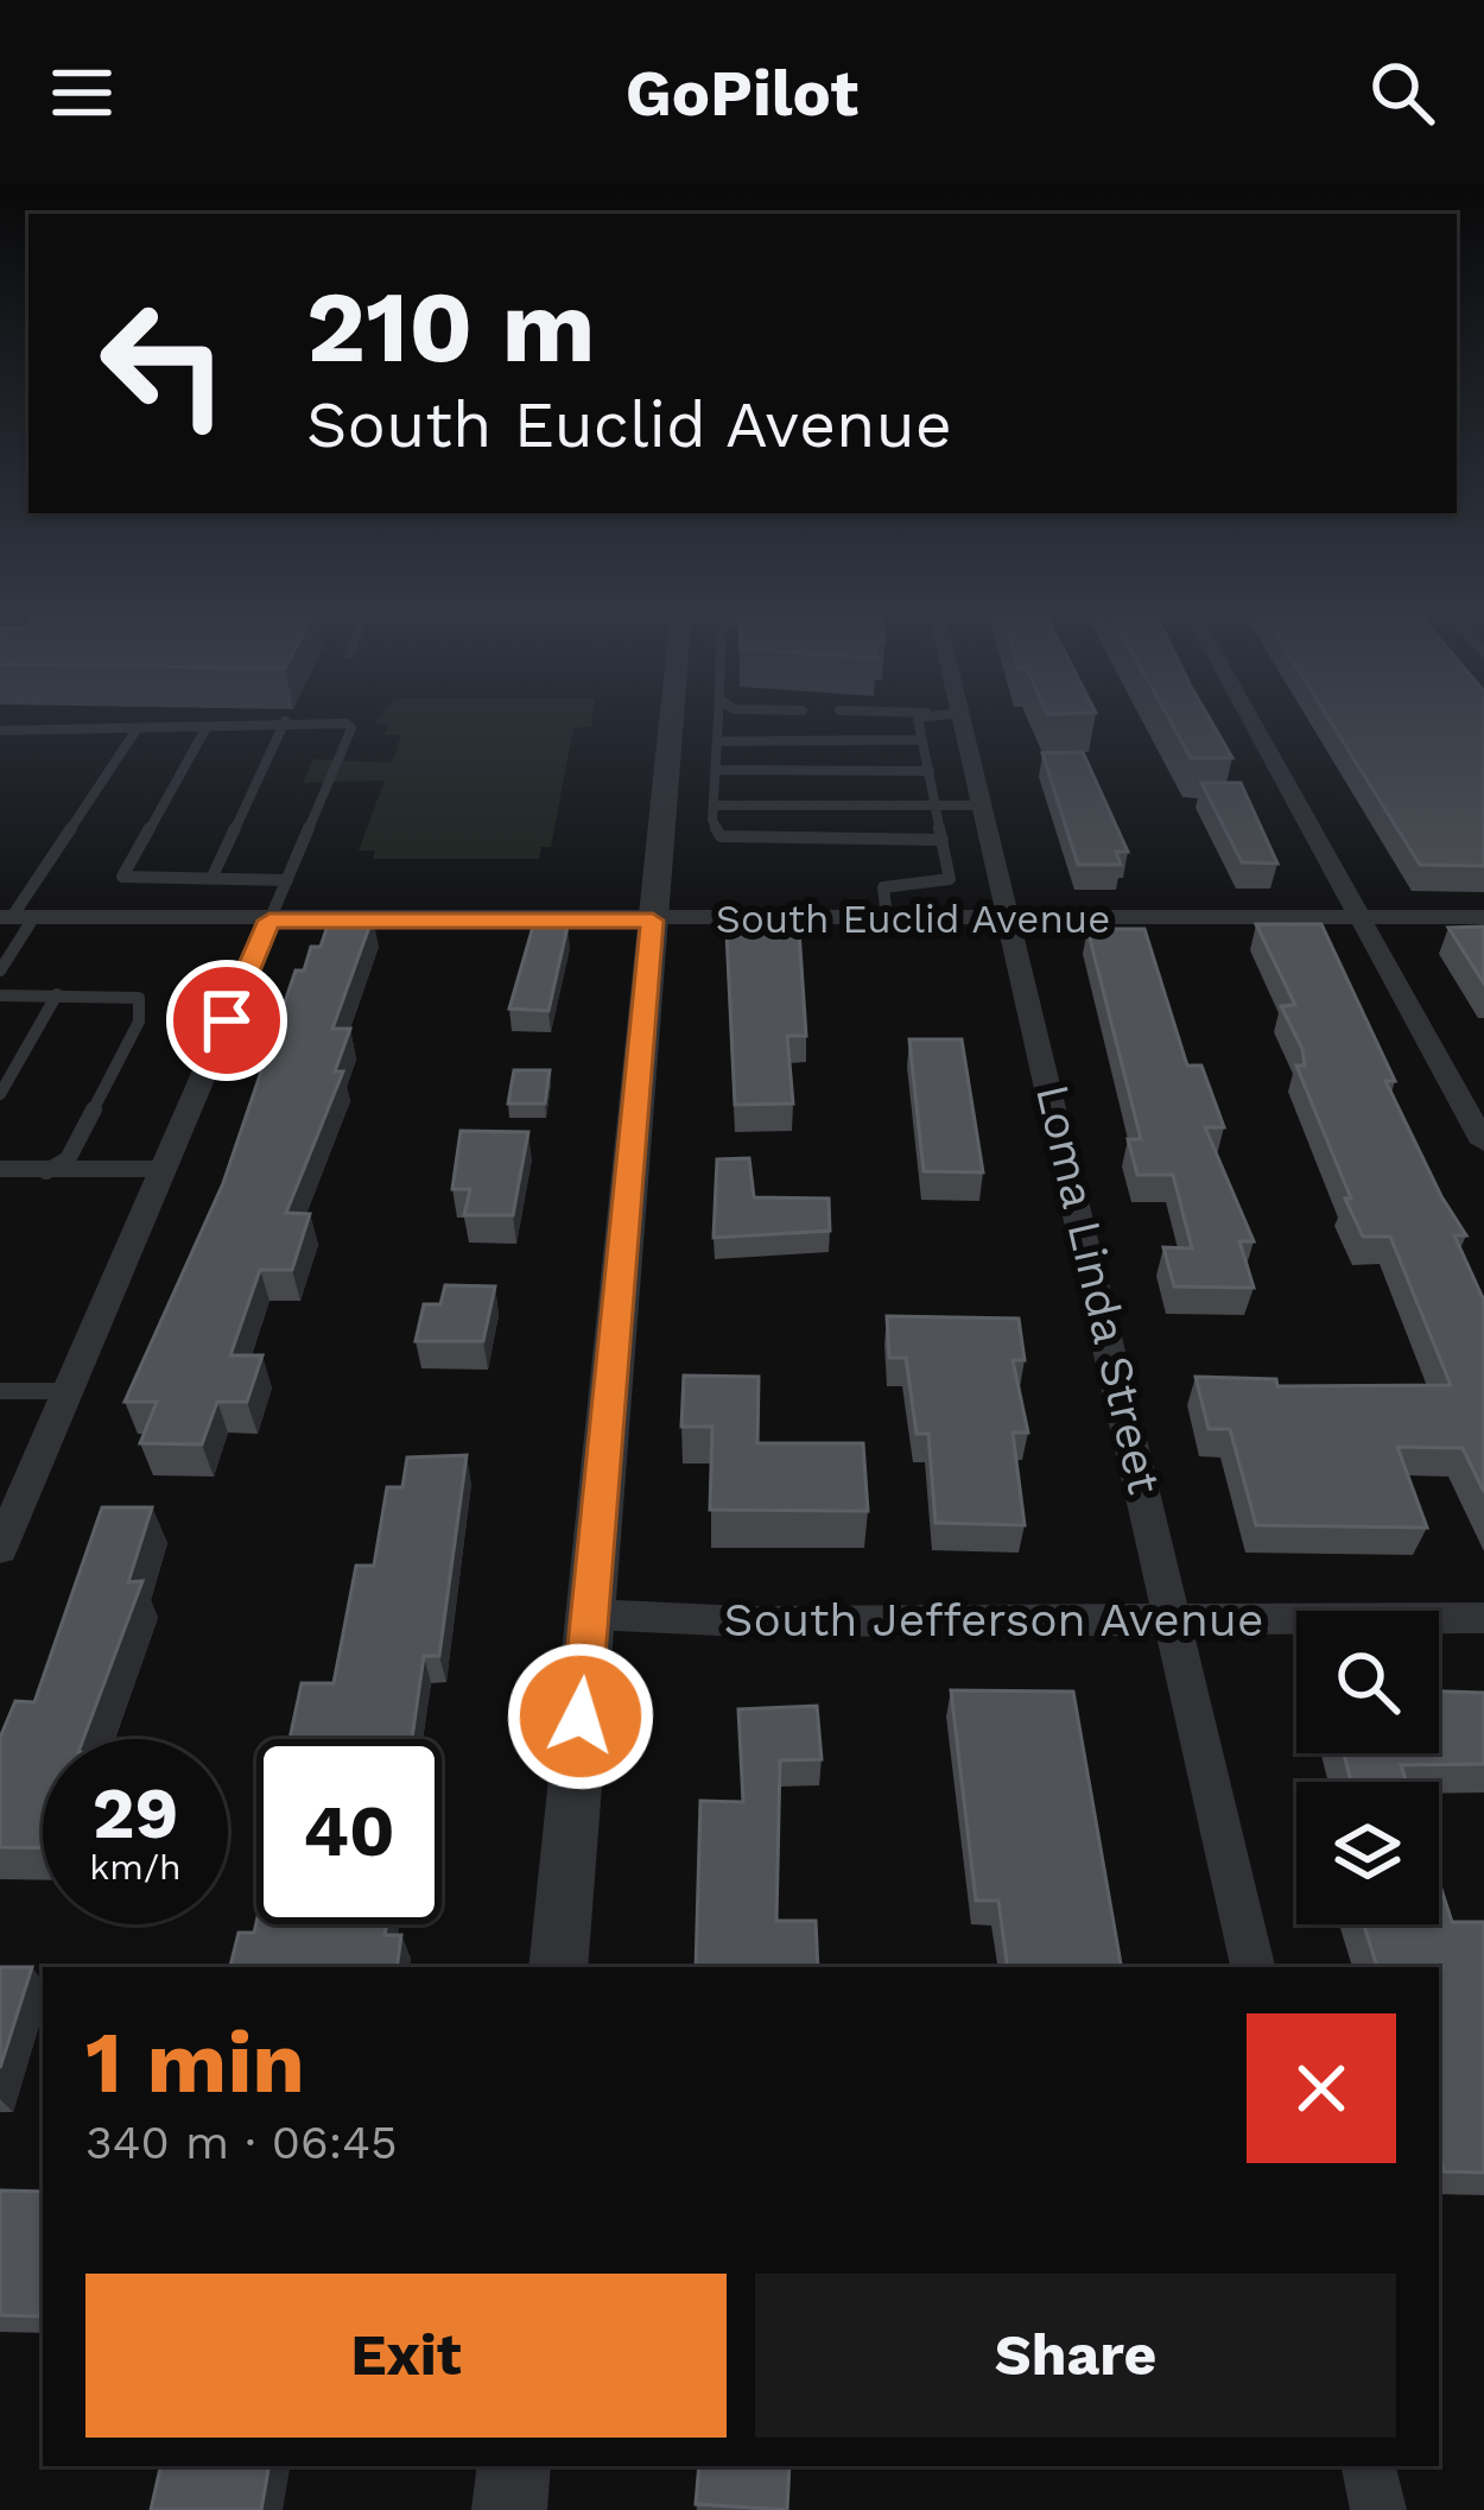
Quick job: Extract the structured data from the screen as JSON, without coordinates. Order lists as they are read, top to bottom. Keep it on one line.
{"streets":{"street":["South Euclid Avenue","Loma Linda Street","South Jefferson Avenue"]},"crossings":[["South Euclid Avenue","Loma Linda Street"],["Loma Linda Street","South Jefferson Avenue"]],"page":{"header":"GoPilot","turn":["210 m","South Euclid Avenue"],"speed":"29 km/h","limit":"40","heading":["1 min","340 m · 06:45"],"buttons":["Exit","Share"]}}
